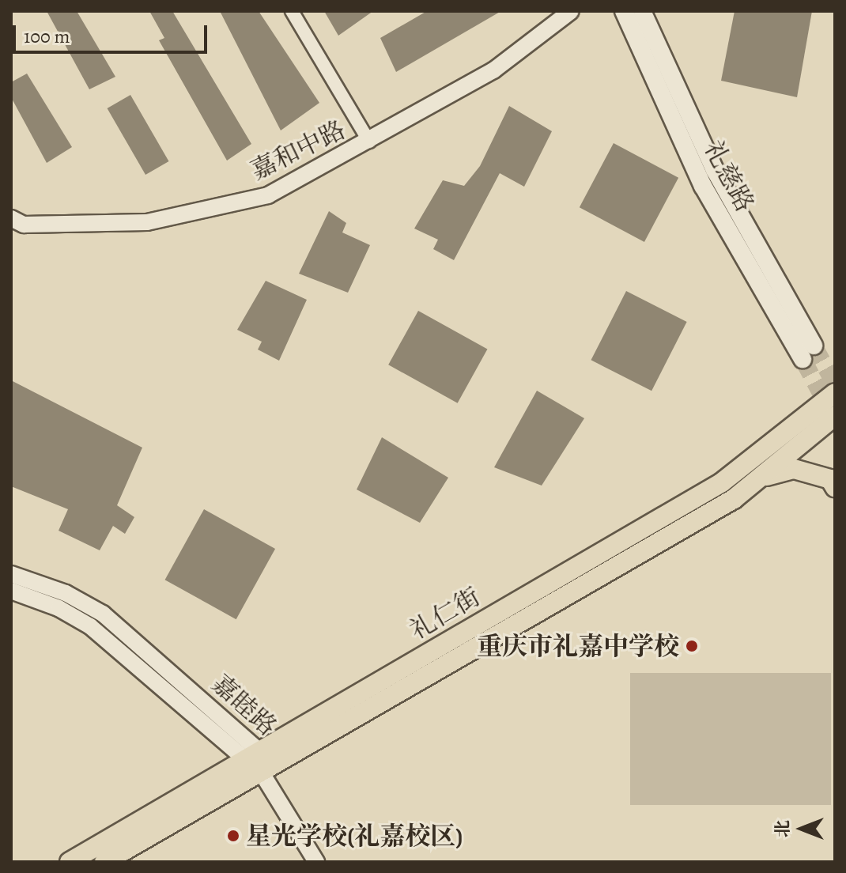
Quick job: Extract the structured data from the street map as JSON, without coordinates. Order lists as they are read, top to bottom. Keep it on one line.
{"streets":{"main road":["礼慈路","礼仁街"],"street":["嘉和中路","嘉睦路"]},"crossings":[["礼仁街","嘉睦路"]],"places":["重庆市礼嘉中学校","星光学校(礼嘉校区)"],"scale_bar":"100 m","north":"left"}
